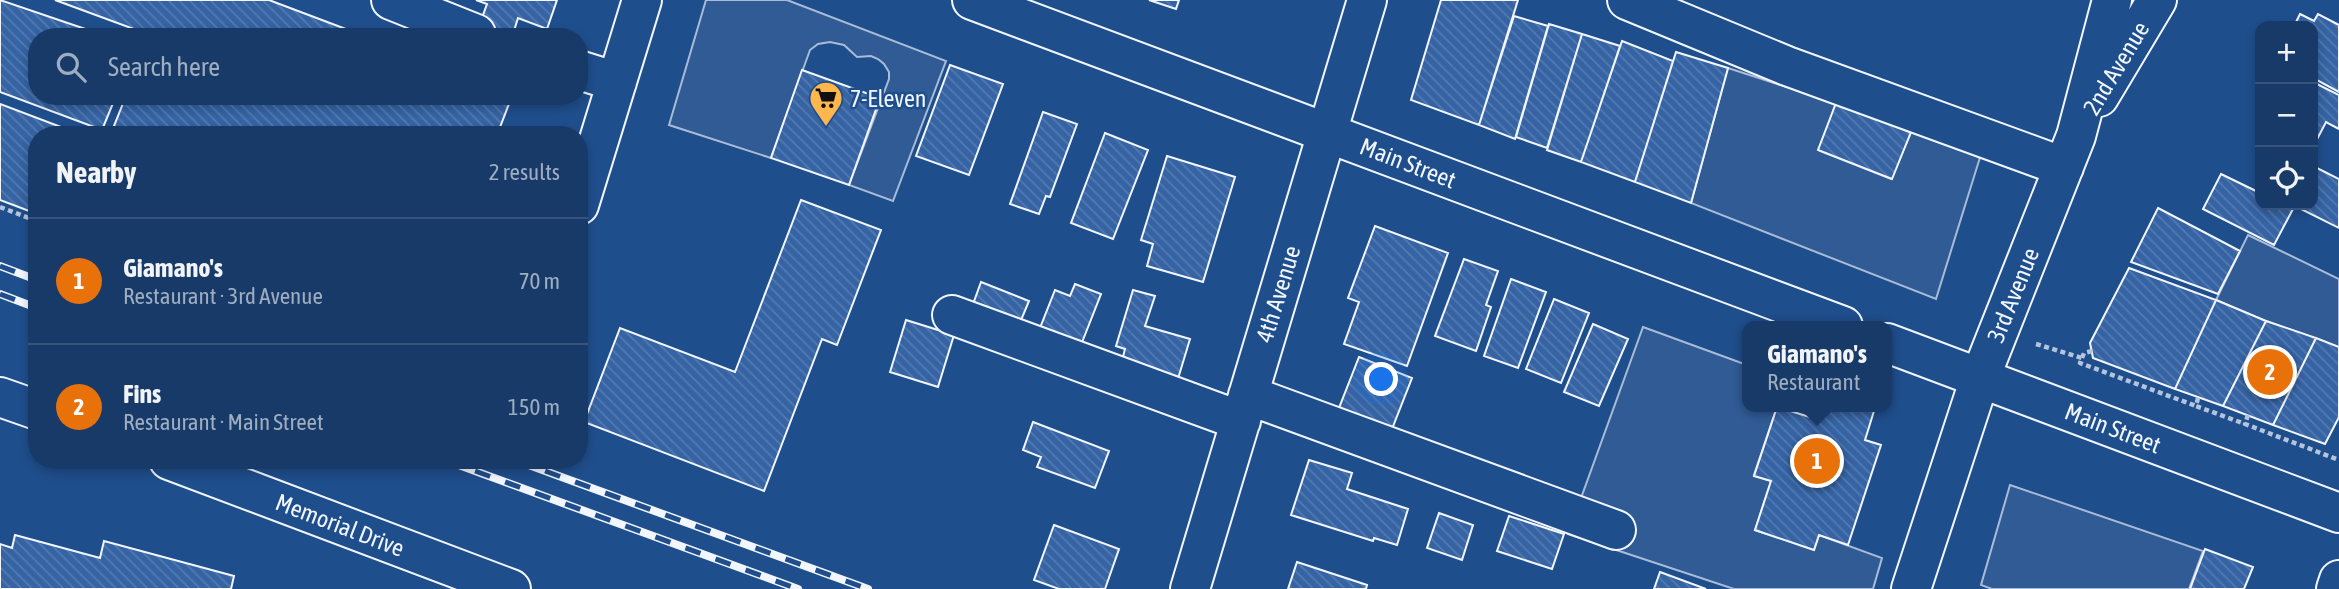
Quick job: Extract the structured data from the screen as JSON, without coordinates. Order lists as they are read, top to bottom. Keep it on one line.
{"streets":{"street":["2nd Avenue","Main Street","4th Avenue","3rd Avenue","Memorial Drive"]},"crossings":[["2nd Avenue","3rd Avenue"],["Main Street","4th Avenue"],["Main Street","3rd Avenue"]],"places":{"supermarket":["7-Eleven"]},"page":{"map_buttons":["+","−"],"search":"Search here","heading":["Nearby","2 results"],"list":[{"mark":"1","name":"Giamano's","note":"Restaurant · 3rd Avenue","value":"70 m"},{"mark":"2","name":"Fins","note":"Restaurant · Main Street","value":"150 m"}],"popup":["Giamano's","Restaurant"],"pins":["2","1"]}}
